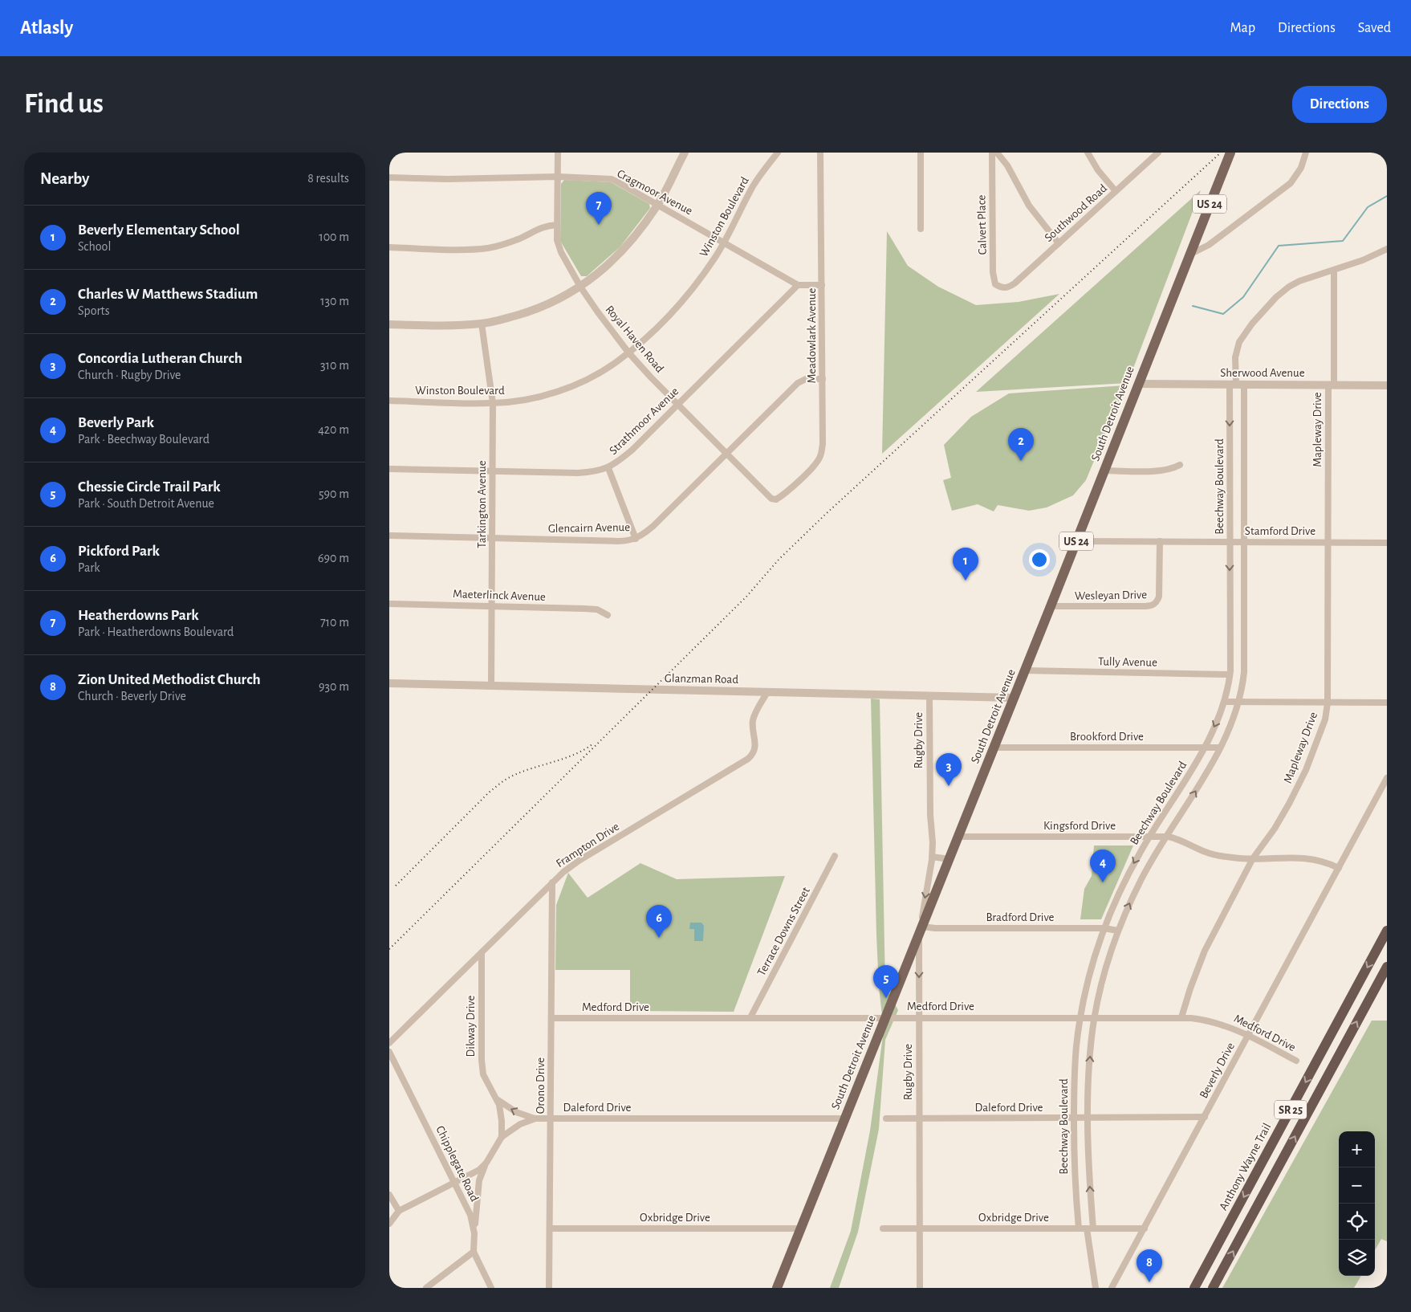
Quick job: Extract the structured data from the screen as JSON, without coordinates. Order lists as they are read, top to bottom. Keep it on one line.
{"streets":{"highway":["SR 25","Anthony Wayne Trail"],"main road":["US 24","South Detroit Avenue"],"street":["Cragmoor Avenue","Southwood Road","Winston Boulevard","Calvert Place","Meadowlark Avenue","Royal Haven Road","Sherwood Avenue","Strathmoor Avenue","Mapleway Drive","Beechway Boulevard","Tarkington Avenue","Glencairn Avenue","Stamford Drive","Maeterlinck Avenue","Wesleyan Drive","Tully Avenue","Glanzman Road","Brookford Drive","Rugby Drive","Kingsford Drive","Frampton Drive","Bradford Drive","Terrace Downs Street","Medford Drive","Dikway Drive","Beverly Drive","Orono Drive","Daleford Drive","Chipplegate Road","Oxbridge Drive"]},"crossings":[["Cragmoor Avenue","Winston Boulevard"],["Cragmoor Avenue","Royal Haven Road"],["Cragmoor Avenue","Strathmoor Avenue"],["Southwood Road","Calvert Place"],["Winston Boulevard","Royal Haven Road"],["Winston Boulevard","Tarkington Avenue"],["Meadowlark Avenue","Royal Haven Road"],["Meadowlark Avenue","Glencairn Avenue"],["Royal Haven Road","Strathmoor Avenue"],["Royal Haven Road","Glencairn Avenue"],["Sherwood Avenue","South Detroit Avenue"],["Sherwood Avenue","Mapleway Drive"],["Sherwood Avenue","Beechway Boulevard"],["South Detroit Avenue","Stamford Drive"],["South Detroit Avenue","Wesleyan Drive"],["South Detroit Avenue","Tully Avenue"],["South Detroit Avenue","Glanzman Road"],["South Detroit Avenue","Brookford Drive"],["South Detroit Avenue","Rugby Drive"],["South Detroit Avenue","Kingsford Drive"],["South Detroit Avenue","Bradford Drive"],["South Detroit Avenue","Medford Drive"],["South Detroit Avenue","Daleford Drive"],["South Detroit Avenue","Oxbridge Drive"],["Strathmoor Avenue","Tarkington Avenue"],["Mapleway Drive","Stamford Drive"],["Mapleway Drive","Kingsford Drive"],["Mapleway Drive","Medford Drive"],["Beechway Boulevard","Stamford Drive"],["Beechway Boulevard","Tully Avenue"],["Beechway Boulevard","Brookford Drive"],["Beechway Boulevard","Kingsford Drive"],["Beechway Boulevard","Bradford Drive"],["Beechway Boulevard","Medford Drive"],["Beechway Boulevard","Daleford Drive"],["Beechway Boulevard","Oxbridge Drive"],["Tarkington Avenue","Glencairn Avenue"],["Tarkington Avenue","Maeterlinck Avenue"],["Tarkington Avenue","Glanzman Road"],["Stamford Drive","Wesleyan Drive"],["Glanzman Road","Rugby Drive"],["Glanzman Road","Frampton Drive"],["Rugby Drive","Bradford Drive"],["Rugby Drive","Medford Drive"],["Rugby Drive","Daleford Drive"],["Rugby Drive","Oxbridge Drive"],["Kingsford Drive","Beverly Drive"],["Frampton Drive","Dikway Drive"],["Frampton Drive","Orono Drive"],["Terrace Downs Street","Medford Drive"],["Medford Drive","Beverly Drive"],["Medford Drive","Orono Drive"],["Dikway Drive","Daleford Drive"],["Beverly Drive","Daleford Drive"],["Beverly Drive","Oxbridge Drive"],["Orono Drive","Daleford Drive"],["Orono Drive","Oxbridge Drive"],["Daleford Drive","Chipplegate Road"]],"page":{"header":"Atlasly","nav":["Map","Directions","Saved"],"buttons":"Directions","title":"Find us","heading":["Nearby","8 results"],"pins":["7","2","1","3","4","6","5","8"],"list":[{"mark":"1","name":"Beverly Elementary School","note":"School","value":"100 m"},{"mark":"2","name":"Charles W Matthews Stadium","note":"Sports","value":"130 m"},{"mark":"3","name":"Concordia Lutheran Church","note":"Church · Rugby Drive","value":"310 m"},{"mark":"4","name":"Beverly Park","note":"Park · Beechway Boulevard","value":"420 m"},{"mark":"5","name":"Chessie Circle Trail Park","note":"Park · South Detroit Avenue","value":"590 m"},{"mark":"6","name":"Pickford Park","note":"Park","value":"690 m"},{"mark":"7","name":"Heatherdowns Park","note":"Park · Heatherdowns Boulevard","value":"710 m"},{"mark":"8","name":"Zion United Methodist Church","note":"Church · Beverly Drive","value":"930 m"}],"map_buttons":["+","−"]}}
